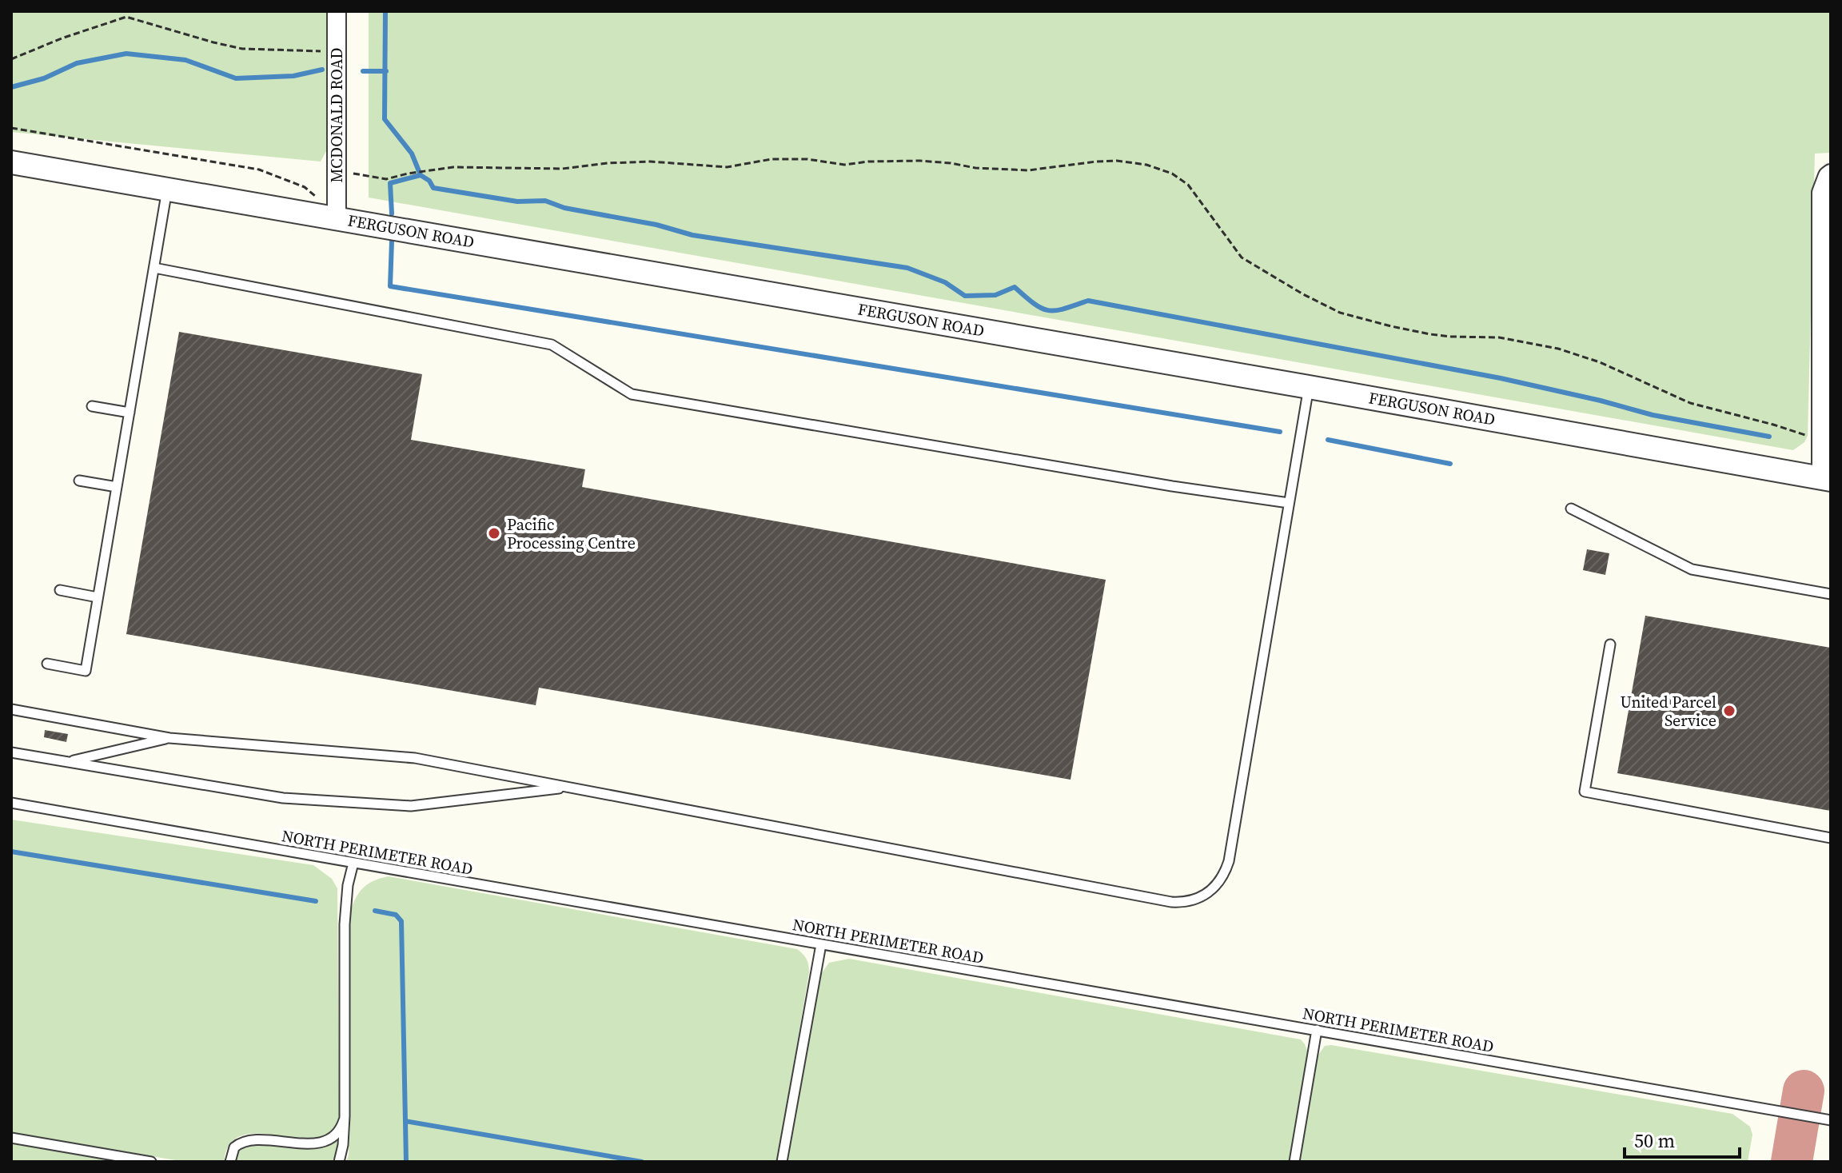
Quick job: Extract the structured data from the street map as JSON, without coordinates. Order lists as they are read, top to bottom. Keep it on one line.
{"streets":{"street":["MCDONALD ROAD","FERGUSON ROAD"],"lane":["NORTH PERIMETER ROAD"]},"crossings":[["MCDONALD ROAD","FERGUSON ROAD"]],"places":["Pacific Processing Centre","United Parcel Service"],"scale_bar":"50 m"}
